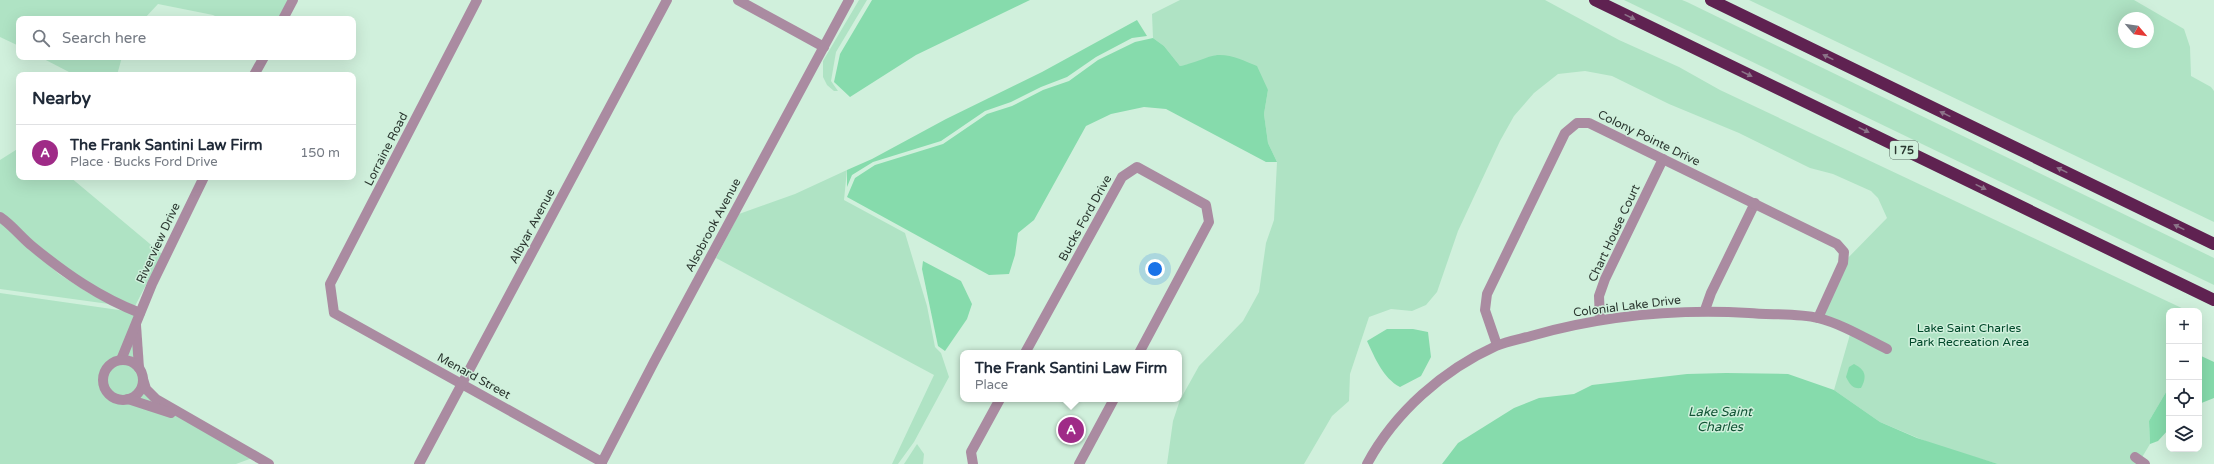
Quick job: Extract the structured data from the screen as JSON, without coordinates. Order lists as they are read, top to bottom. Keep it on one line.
{"streets":{"highway":["I 75"],"street":["Colony Pointe Drive","Lorraine Road","Bucks Ford Drive","Alsobrook Avenue","Albyar Avenue","Chart House Court","Riverview Drive","Colonial Lake Drive","Menard Street"]},"crossings":[["Colony Pointe Drive","Chart House Court"],["Colony Pointe Drive","Colonial Lake Drive"],["Lorraine Road","Menard Street"],["Alsobrook Avenue","Menard Street"],["Albyar Avenue","Menard Street"],["Chart House Court","Colonial Lake Drive"]],"water":["Lake Saint Charles"],"parks":["Lake Saint Charles Park Recreation Area"],"north":"bottom right","page":{"search":"Search here","heading":"Nearby","list":[{"mark":"A","name":"The Frank Santini Law Firm","note":"Place · Bucks Ford Drive","value":"150 m"}],"map_buttons":["+","−"],"popup":["The Frank Santini Law Firm","Place"],"pins":"A"}}
